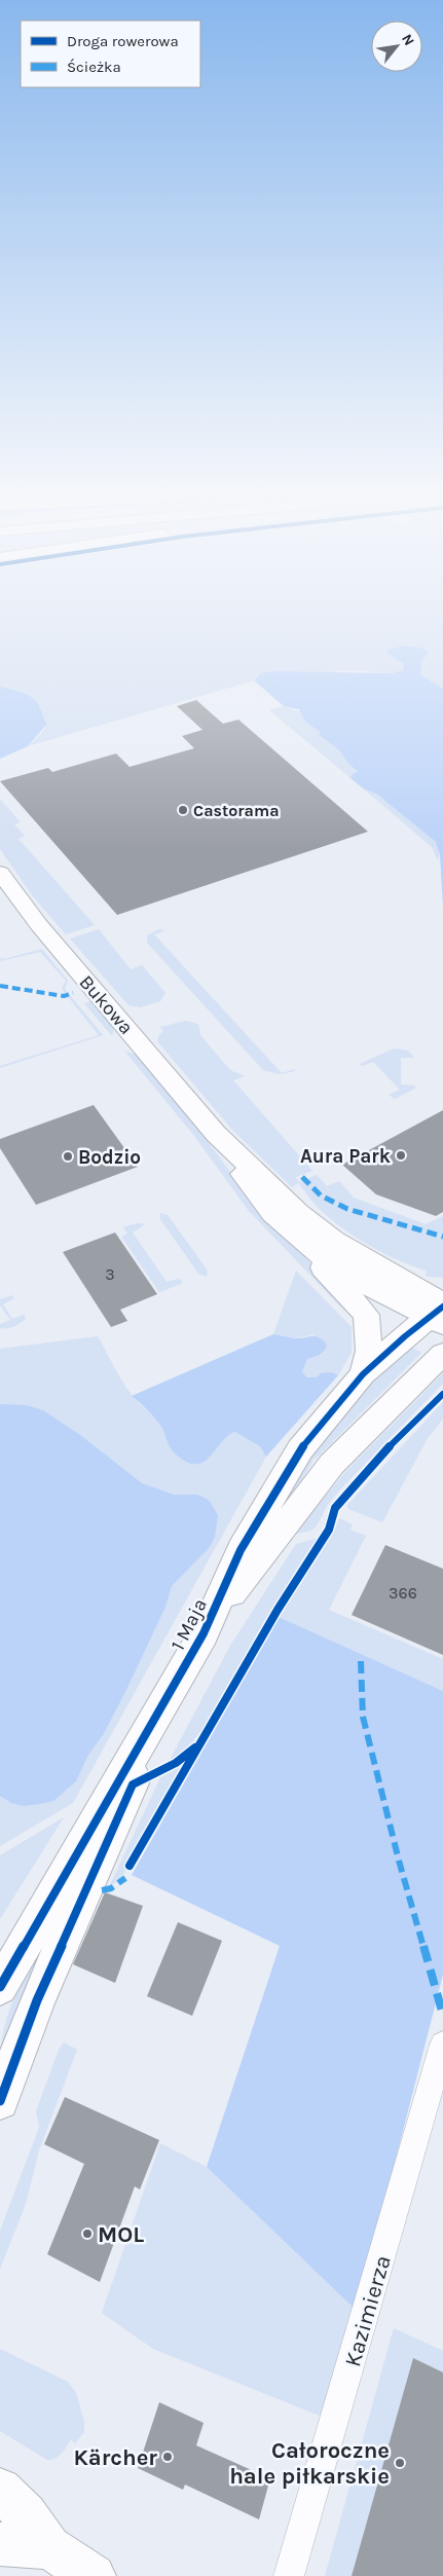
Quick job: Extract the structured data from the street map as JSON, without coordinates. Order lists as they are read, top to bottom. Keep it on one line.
{"streets":{"main road":["Bukowa","1 Maja"],"street":["Kazimierza"]},"crossings":[["Bukowa","1 Maja"]],"places":["Castorama","Aura Park","Bodzio","MOL","Kärcher","Całoroczne hale piłkarskie"],"house_numbers":["3","366"],"legend":["Droga rowerowa","Ścieżka"],"north":"top right"}
